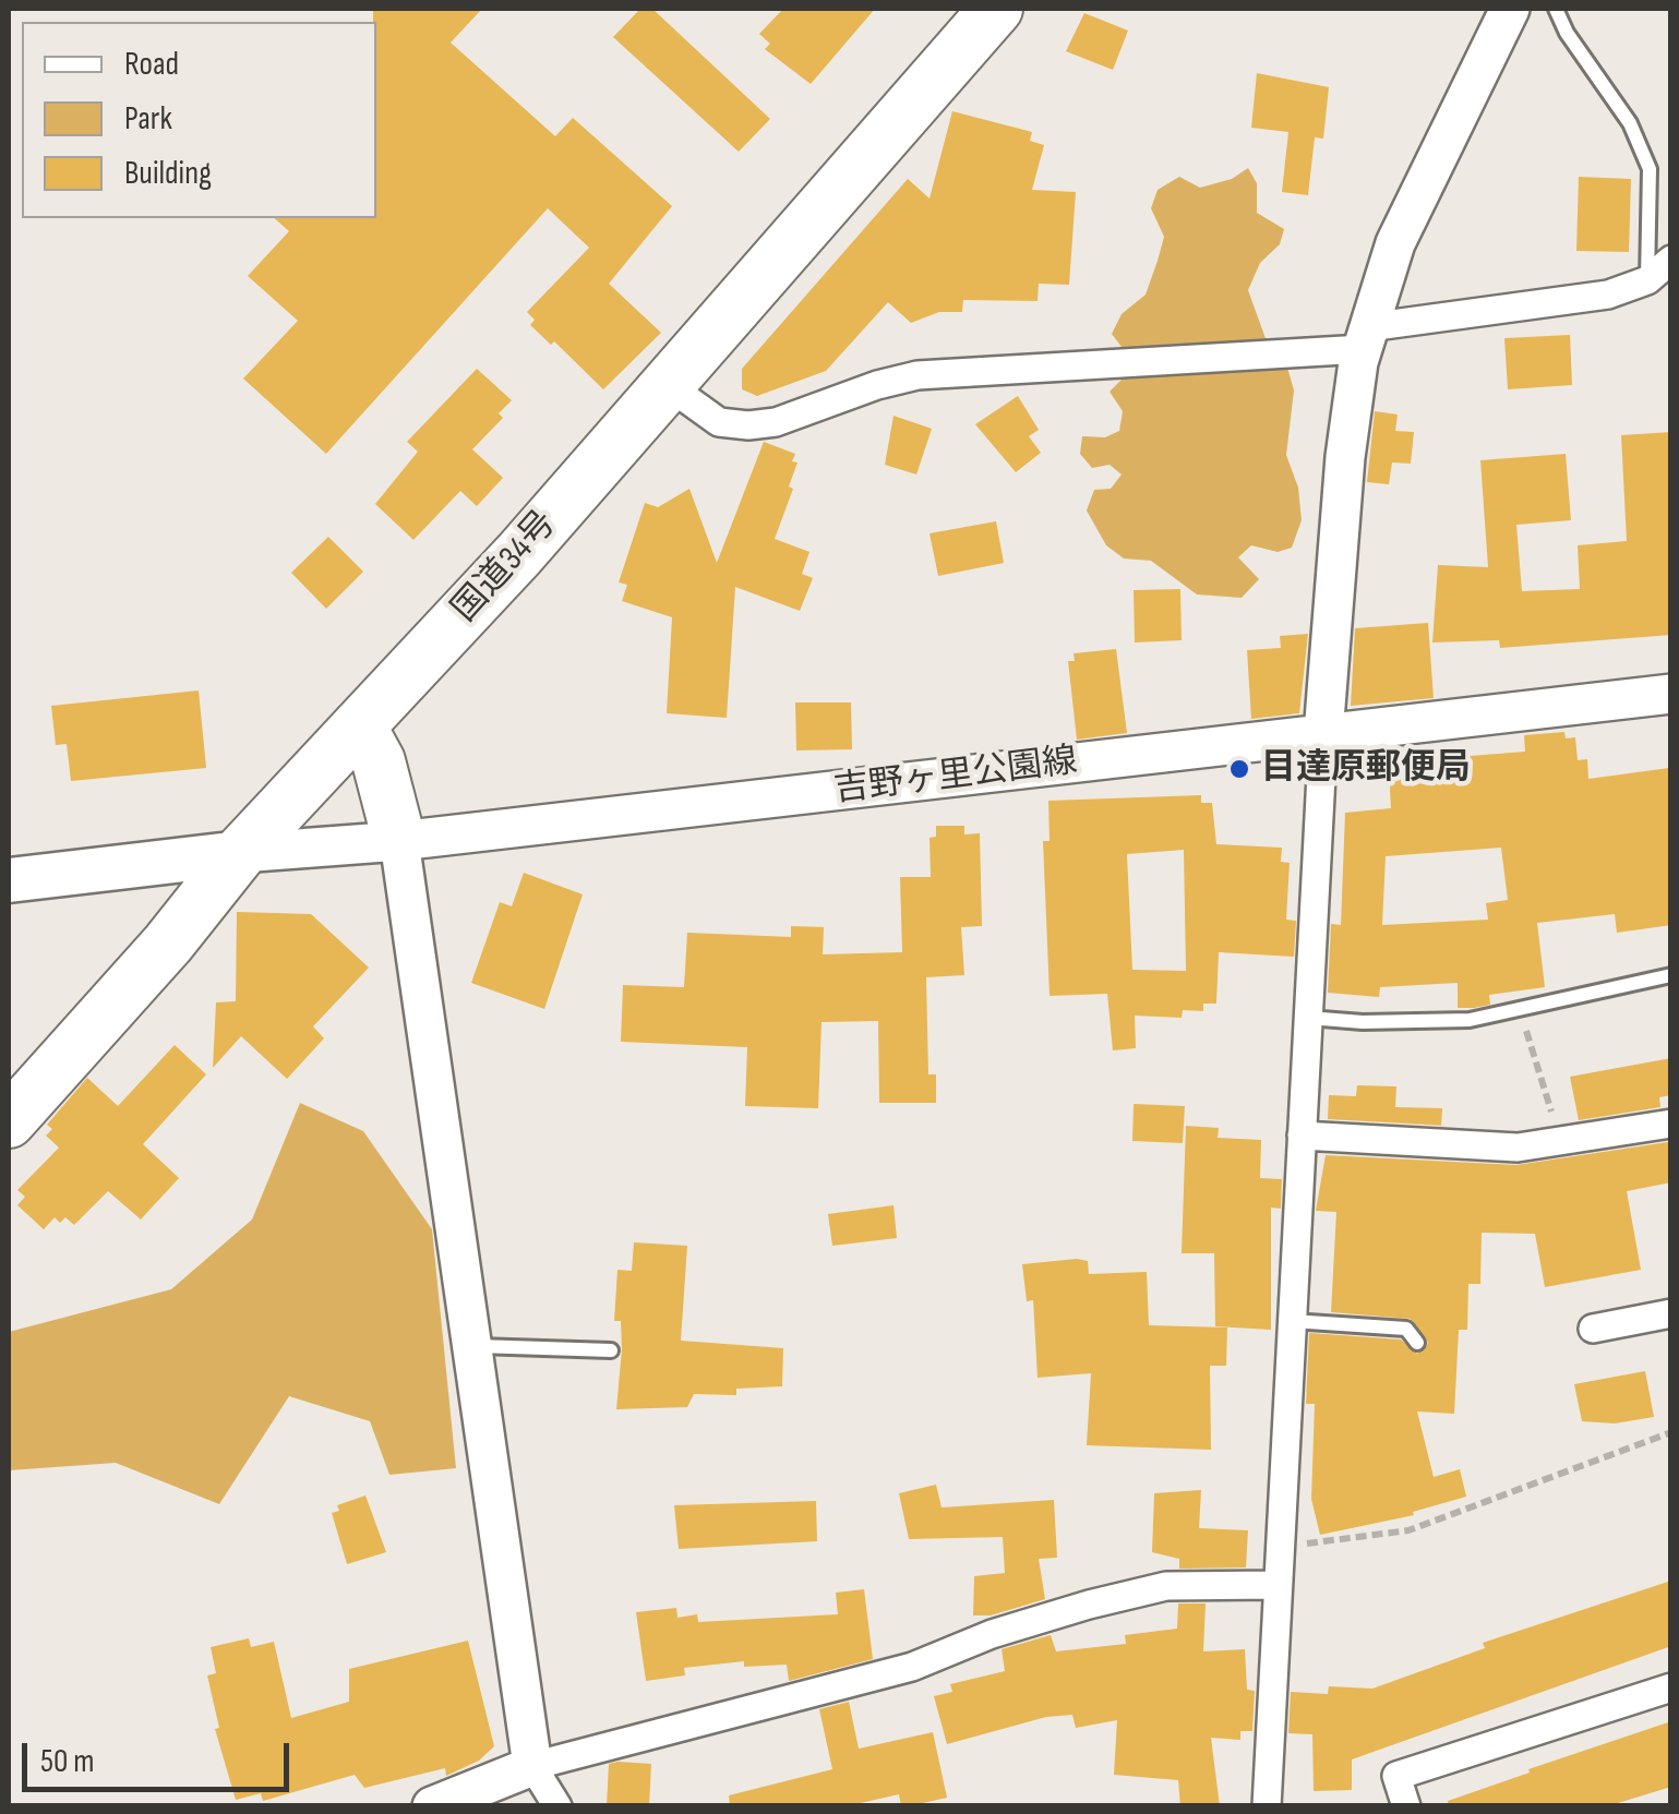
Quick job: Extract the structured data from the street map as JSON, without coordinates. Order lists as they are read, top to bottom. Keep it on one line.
{"streets":{"highway":["国道34号"],"street":["吉野ヶ里公園線"]},"crossings":[["国道34号","吉野ヶ里公園線"]],"places":["目達原郵便局"],"legend":["Road","Park","Building"],"scale_bar":"50 m"}
